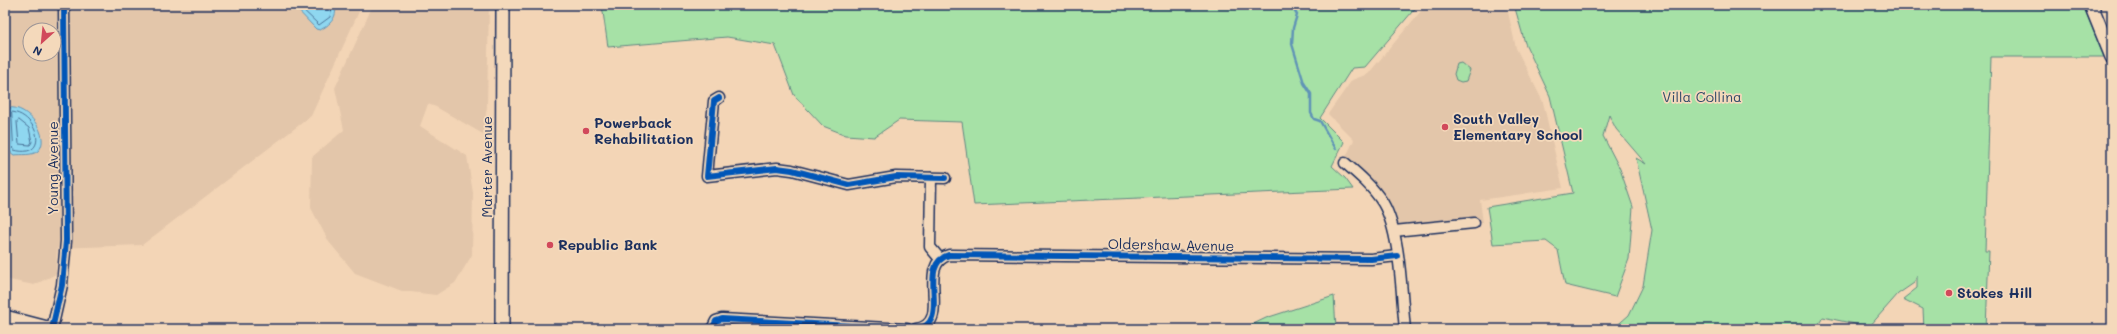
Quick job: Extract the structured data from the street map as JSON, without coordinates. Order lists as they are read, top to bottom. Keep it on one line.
{"streets":{"main road":["Marter Avenue"],"street":["Young Avenue","Oldershaw Avenue"]},"parks":["Villa Collina"],"places":["South Valley Elementary School","Powerback Rehabilitation","Republic Bank","Stokes Hill"],"north":"bottom left"}
